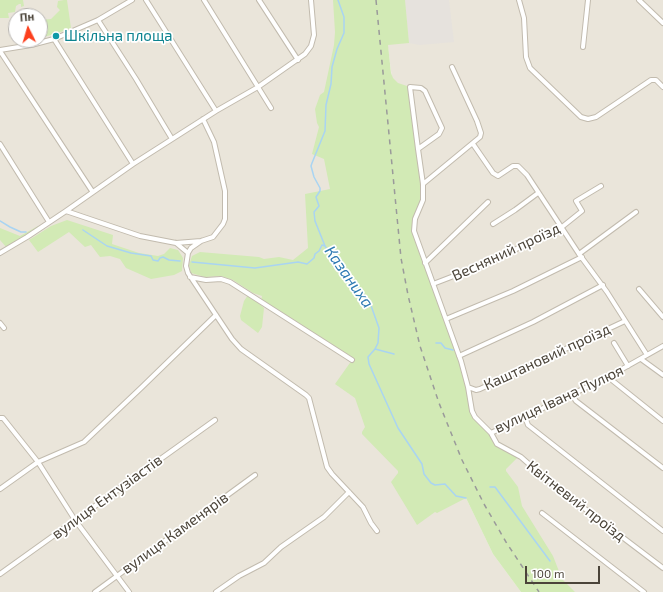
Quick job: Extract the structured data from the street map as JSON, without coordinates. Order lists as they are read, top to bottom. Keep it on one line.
{"streets":{"street":["Весняний проїзд","Каштановий проїзд","вулиця Івана Пулюя","вулиця Ентузіастів","Квітневий проїзд","вулиця Каменярів"]},"crossings":[["Весняний проїзд","вулиця Івана Пулюя"],["Каштановий проїзд","вулиця Івана Пулюя"],["вулиця Івана Пулюя","Квітневий проїзд"]],"water":["Казаниха"],"places":["Шкільна площа"],"scale_bar":"100 m","north":"top"}
